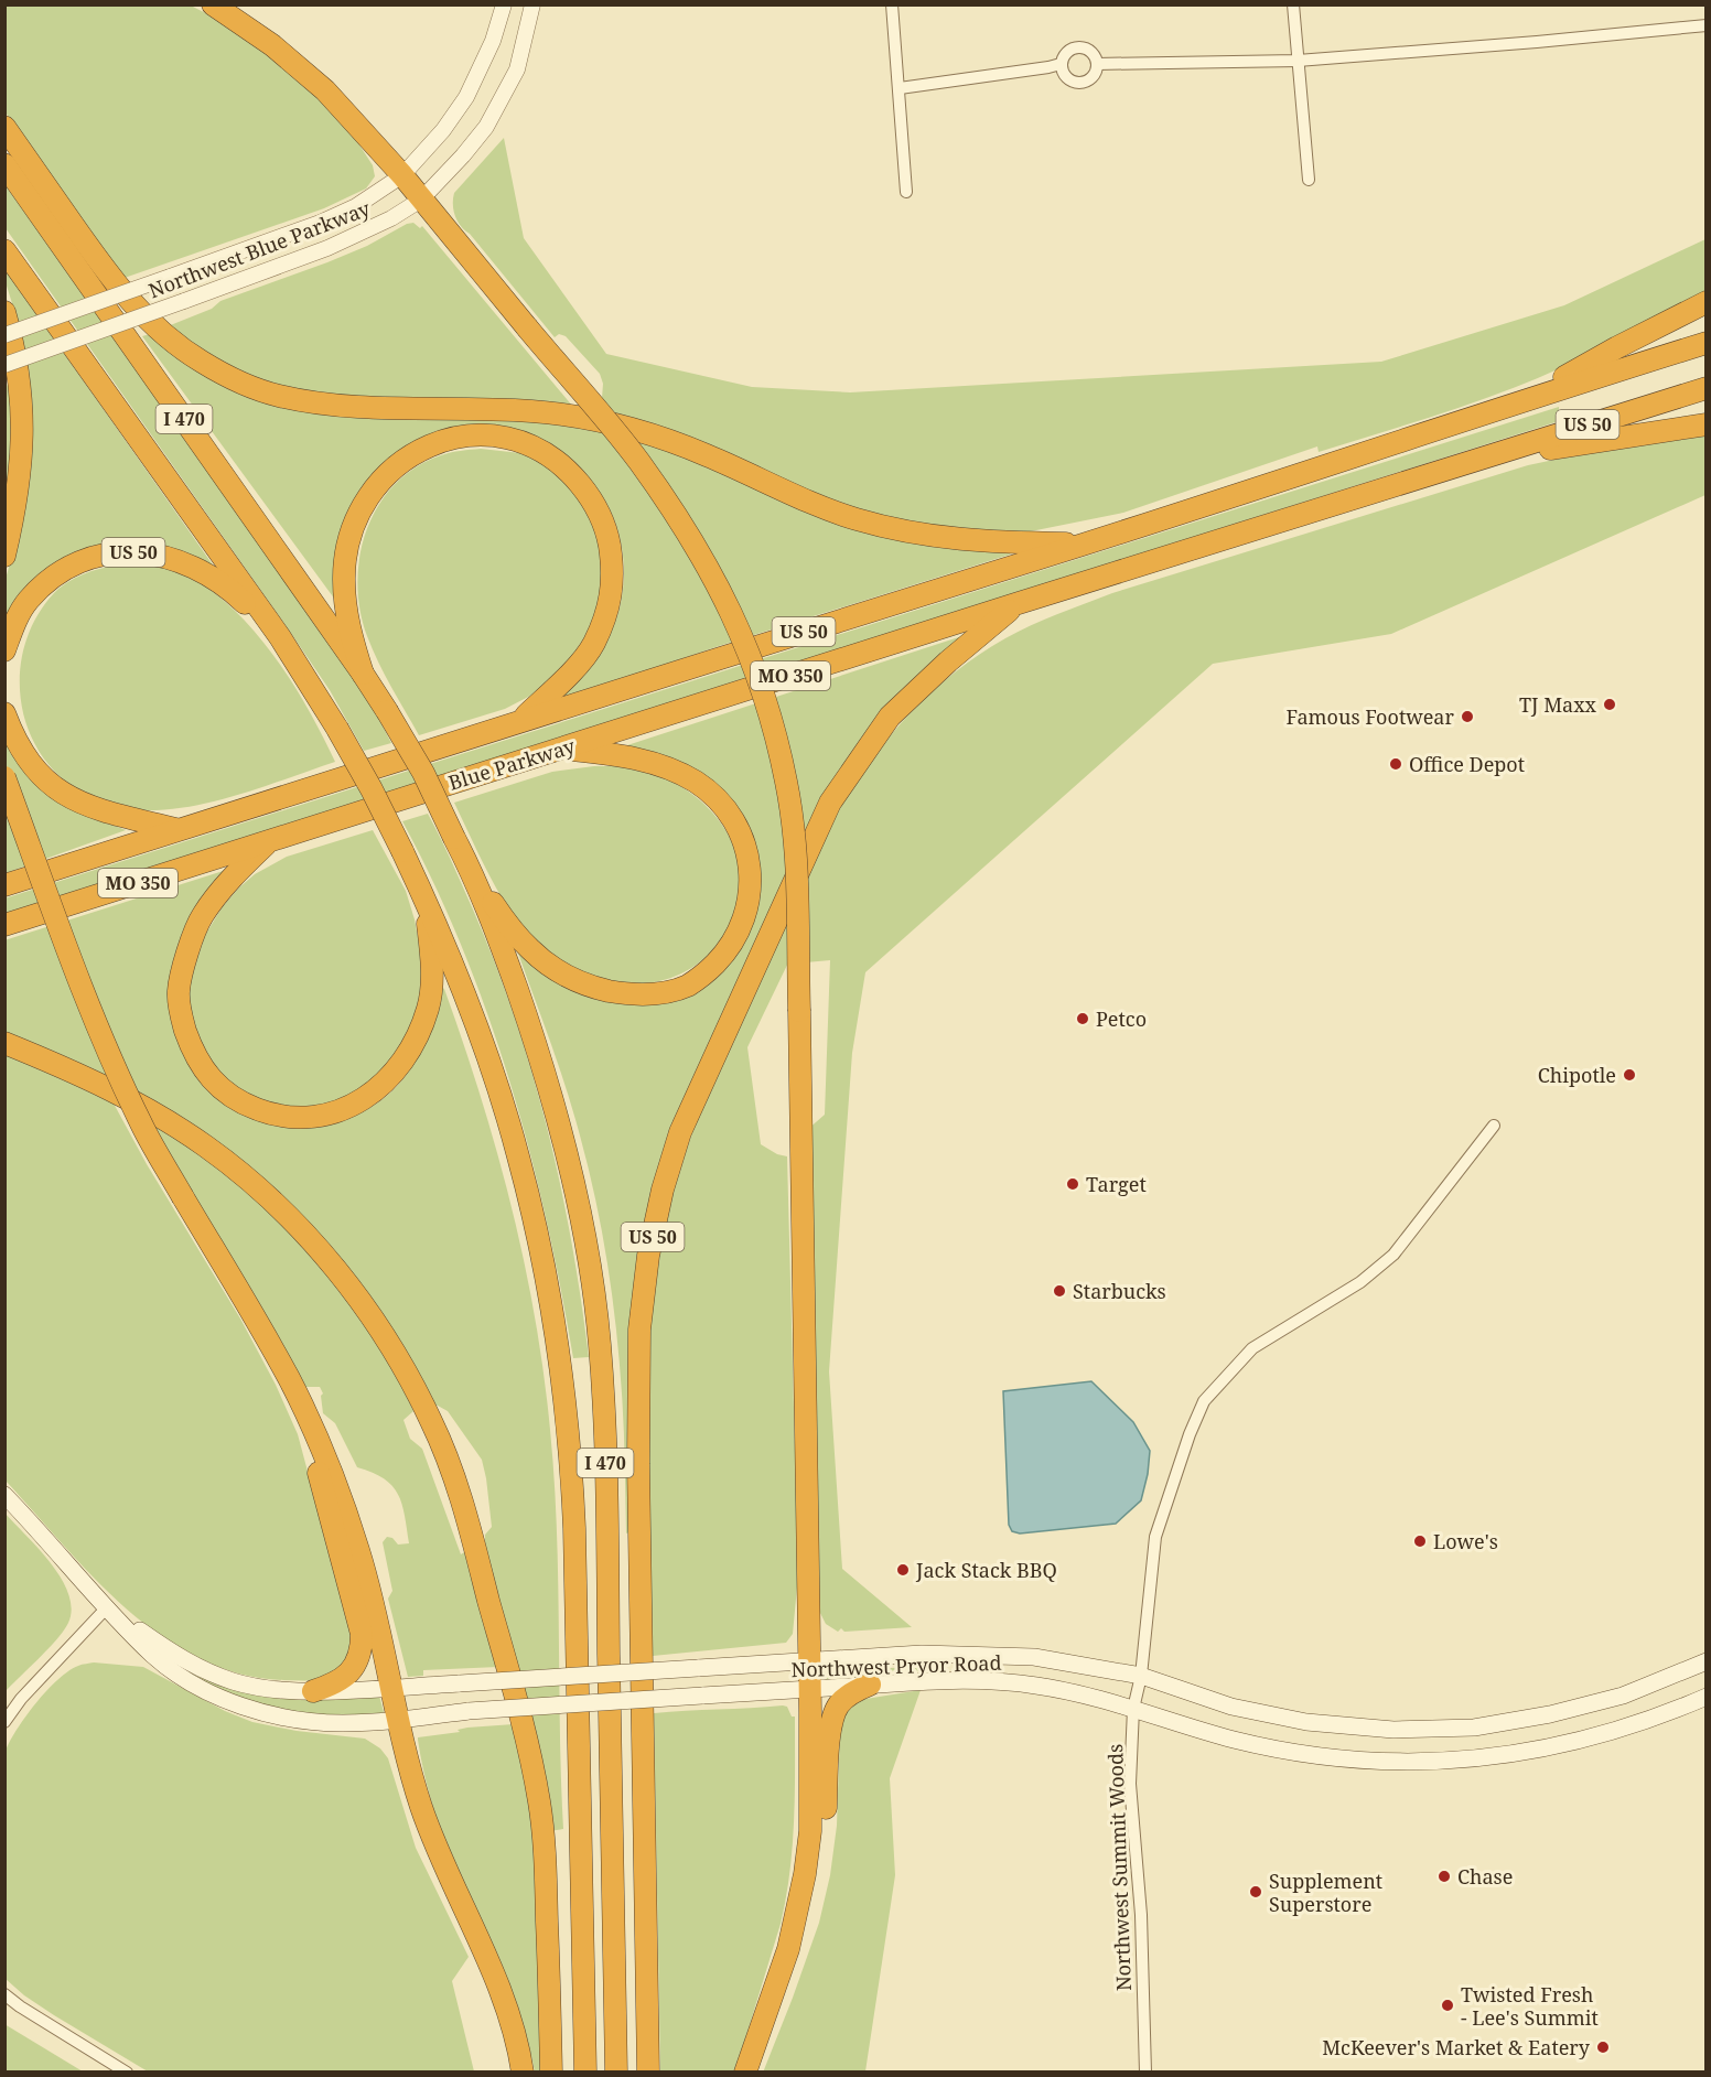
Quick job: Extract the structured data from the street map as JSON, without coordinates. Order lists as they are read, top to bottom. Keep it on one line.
{"streets":{"highway":["I 470","US 50","MO 350","Blue Parkway"],"main road":["Northwest Pryor Road"],"street":["Northwest Blue Parkway","Northwest Summit Woods"]},"crossings":[["I 470","US 50"],["US 50","MO 350"],["US 50","Blue Parkway"],["Northwest Pryor Road","Northwest Summit Woods"]],"places":["TJ Maxx","Famous Footwear","Office Depot","Petco","Chipotle","Target","Starbucks","Lowe's","Jack Stack BBQ","Chase","Supplement Superstore","Twisted Fresh - Lee's Summit","McKeever's Market & Eatery"]}
